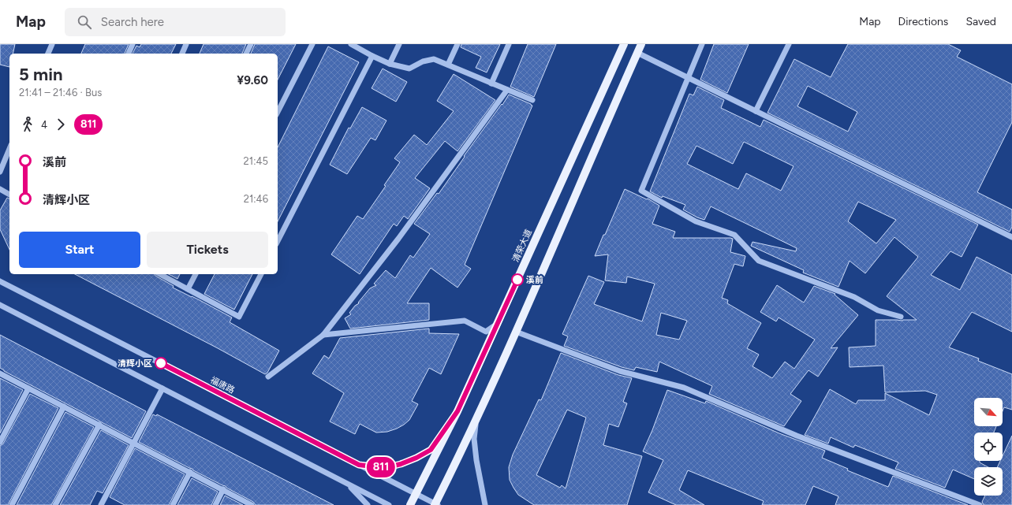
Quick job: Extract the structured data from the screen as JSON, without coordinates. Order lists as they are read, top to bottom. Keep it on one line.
{"streets":{"main road":["清荣大道"],"street":["福唐路"]},"crossings":[["清荣大道","福唐路"]],"places":["溪前","清辉小区"],"lines":["bus line 811"],"north":"bottom right","page":{"header":"Map","search":"Search here","nav":["Map","Directions","Saved"],"on_map":"811","heading":["5 min","21:41 – 21:46 · Bus","¥9.60"],"legs":["4","811"],"list":[{"name":"溪前","value":"21:45"},{"name":"清辉小区","value":"21:46"}],"buttons":["Start","Tickets"]}}
